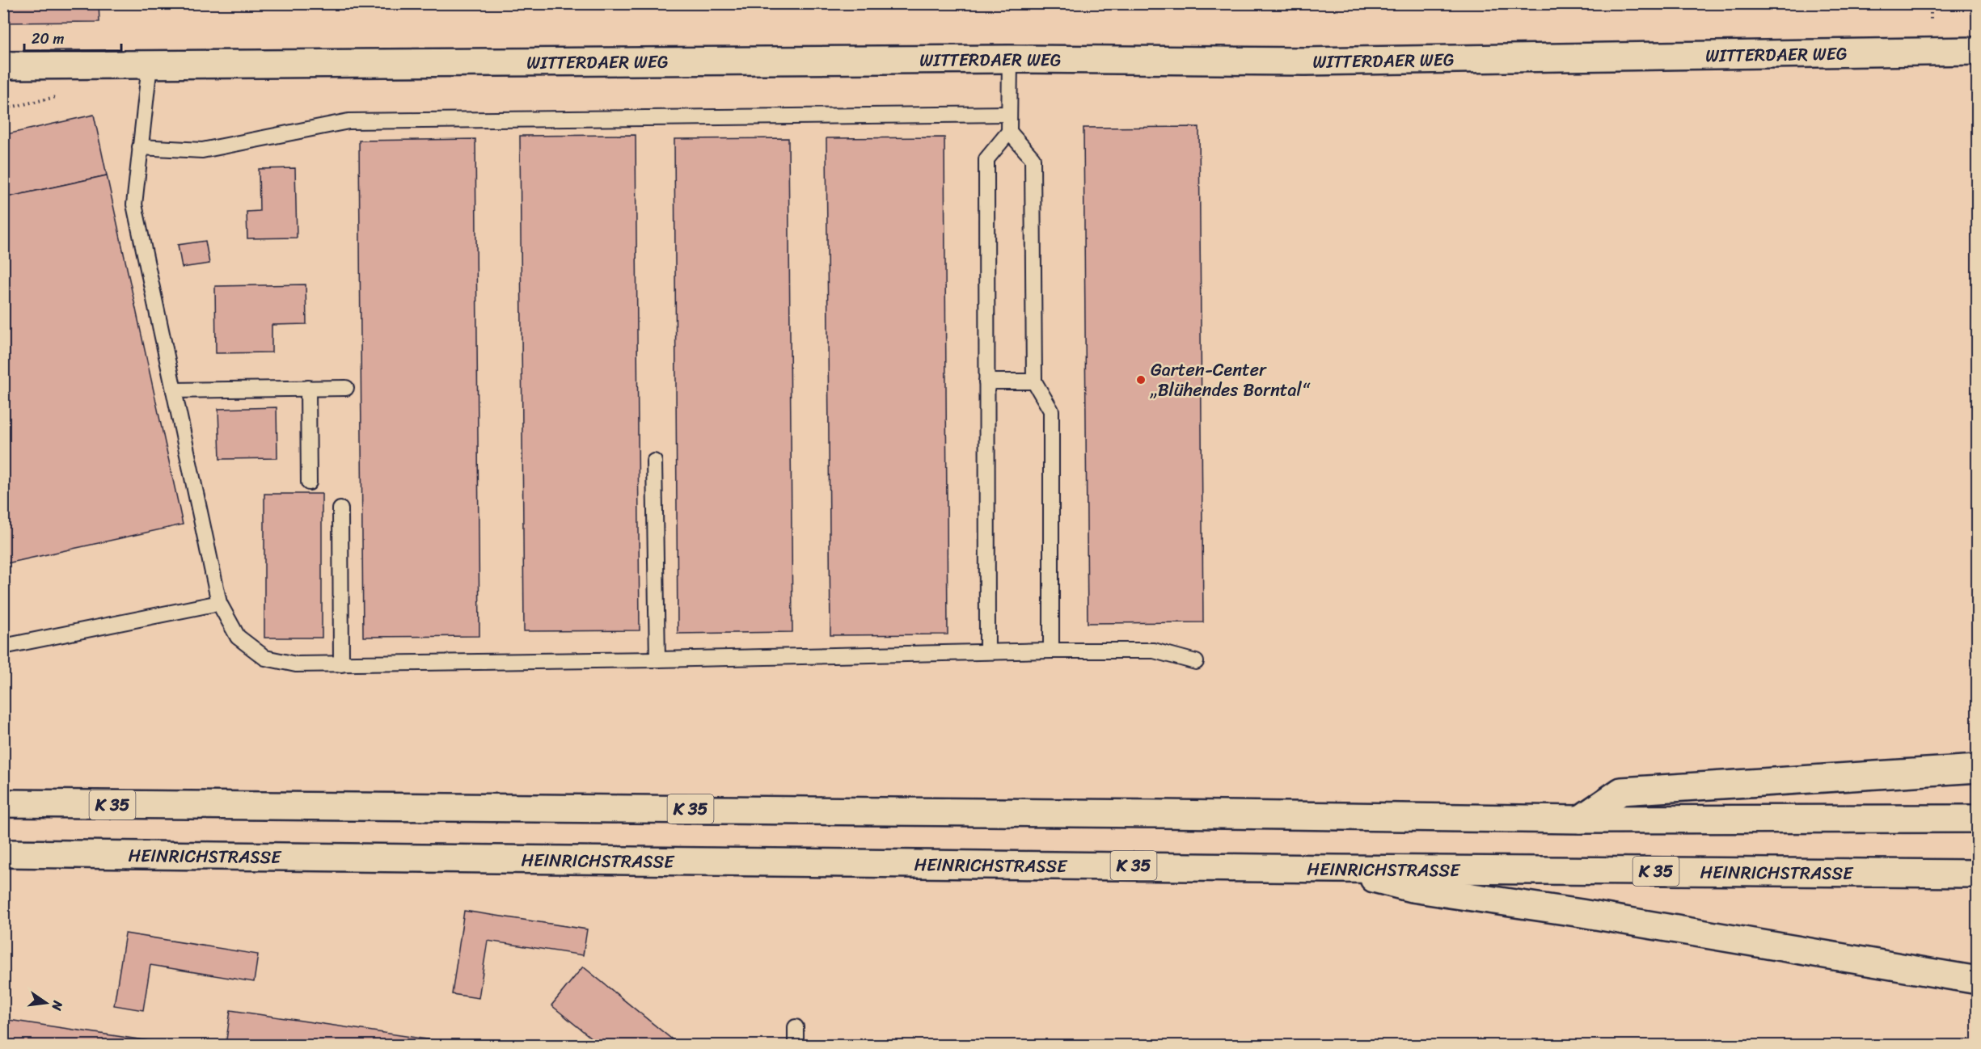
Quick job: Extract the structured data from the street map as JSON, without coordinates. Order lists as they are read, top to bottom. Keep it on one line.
{"streets":{"main road":["WITTERDAER WEG","K 35","HEINRICHSTRASSE"]},"places":["Garten-Center „Blühendes Borntal“"],"scale_bar":"20 m","north":"right"}
